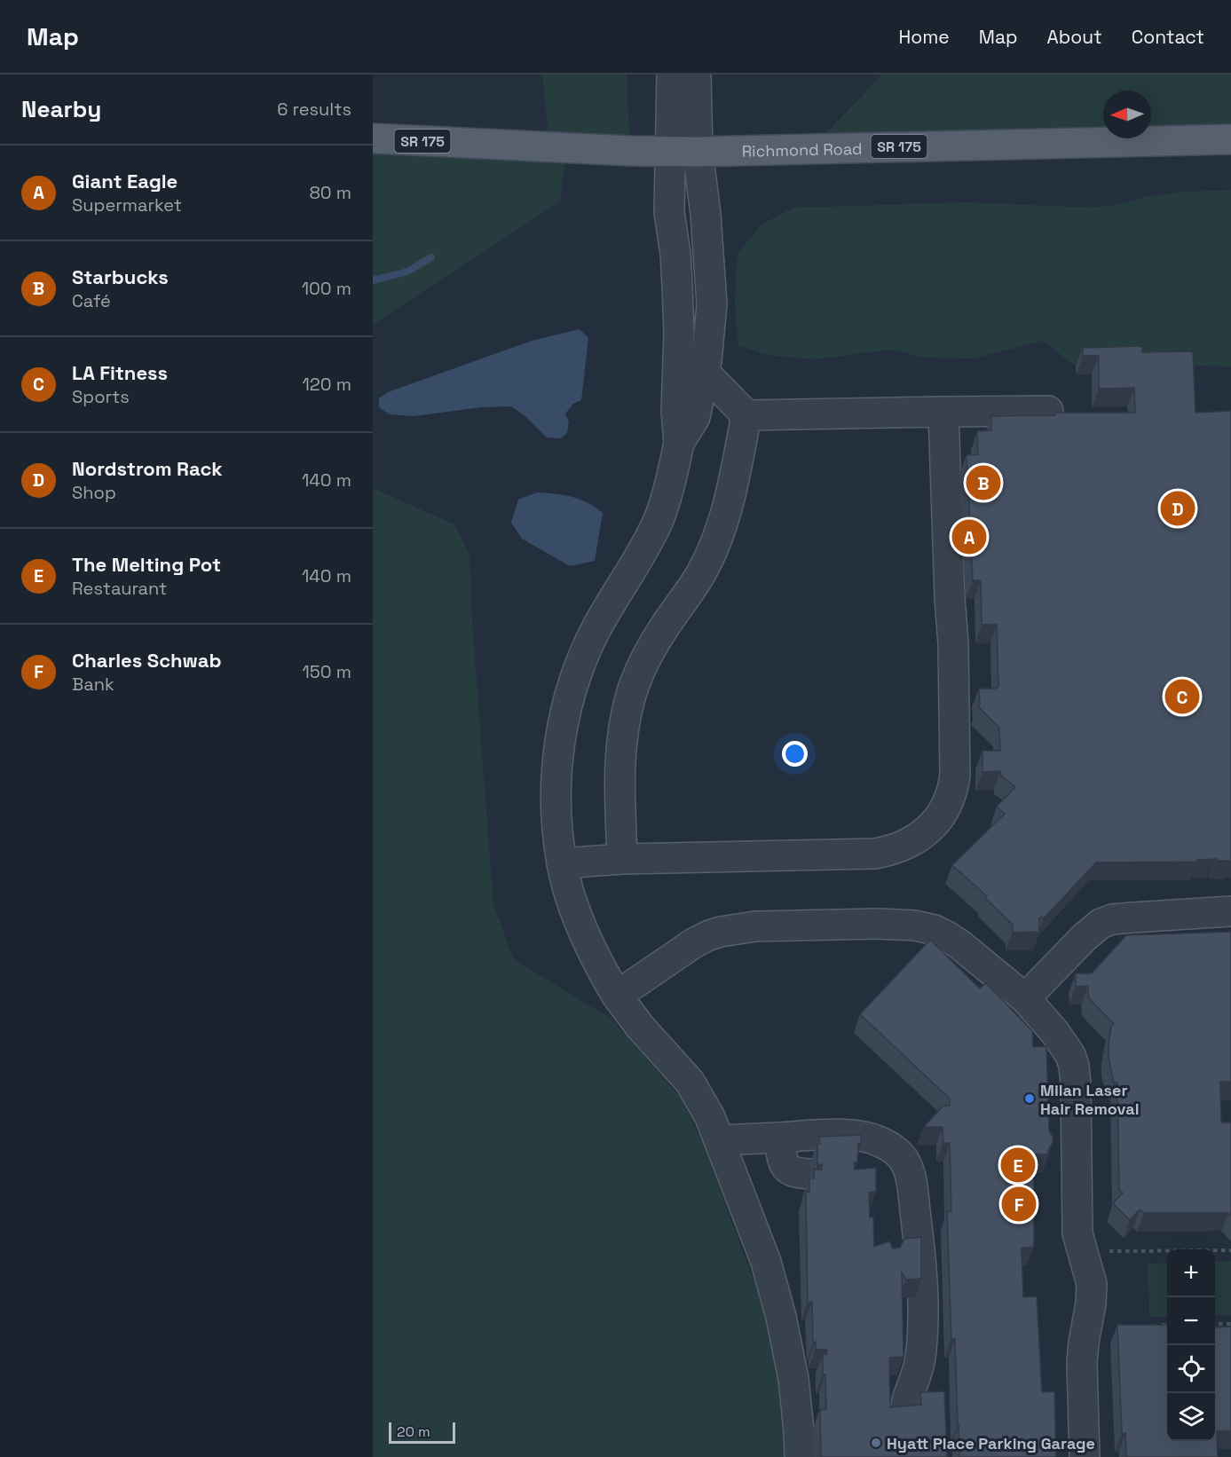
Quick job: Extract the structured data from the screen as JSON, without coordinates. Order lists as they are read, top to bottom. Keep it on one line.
{"streets":{"main road":["SR 175","Richmond Road"]},"places":["Milan Laser Hair Removal","Hyatt Place Parking Garage"],"scale_bar":"20 m","north":"left","page":{"header":"Map","nav":["Home","Map","About","Contact"],"heading":["Nearby","6 results"],"list":[{"mark":"A","name":"Giant Eagle","note":"Supermarket","value":"80 m"},{"mark":"B","name":"Starbucks","note":"Café","value":"100 m"},{"mark":"C","name":"LA Fitness","note":"Sports","value":"120 m"},{"mark":"D","name":"Nordstrom Rack","note":"Shop","value":"140 m"},{"mark":"E","name":"The Melting Pot","note":"Restaurant","value":"140 m"},{"mark":"F","name":"Charles Schwab","note":"Bank","value":"150 m"}],"pins":["B","D","A","C","E","F"],"map_buttons":["+","−"],"scale":"20 m"}}
